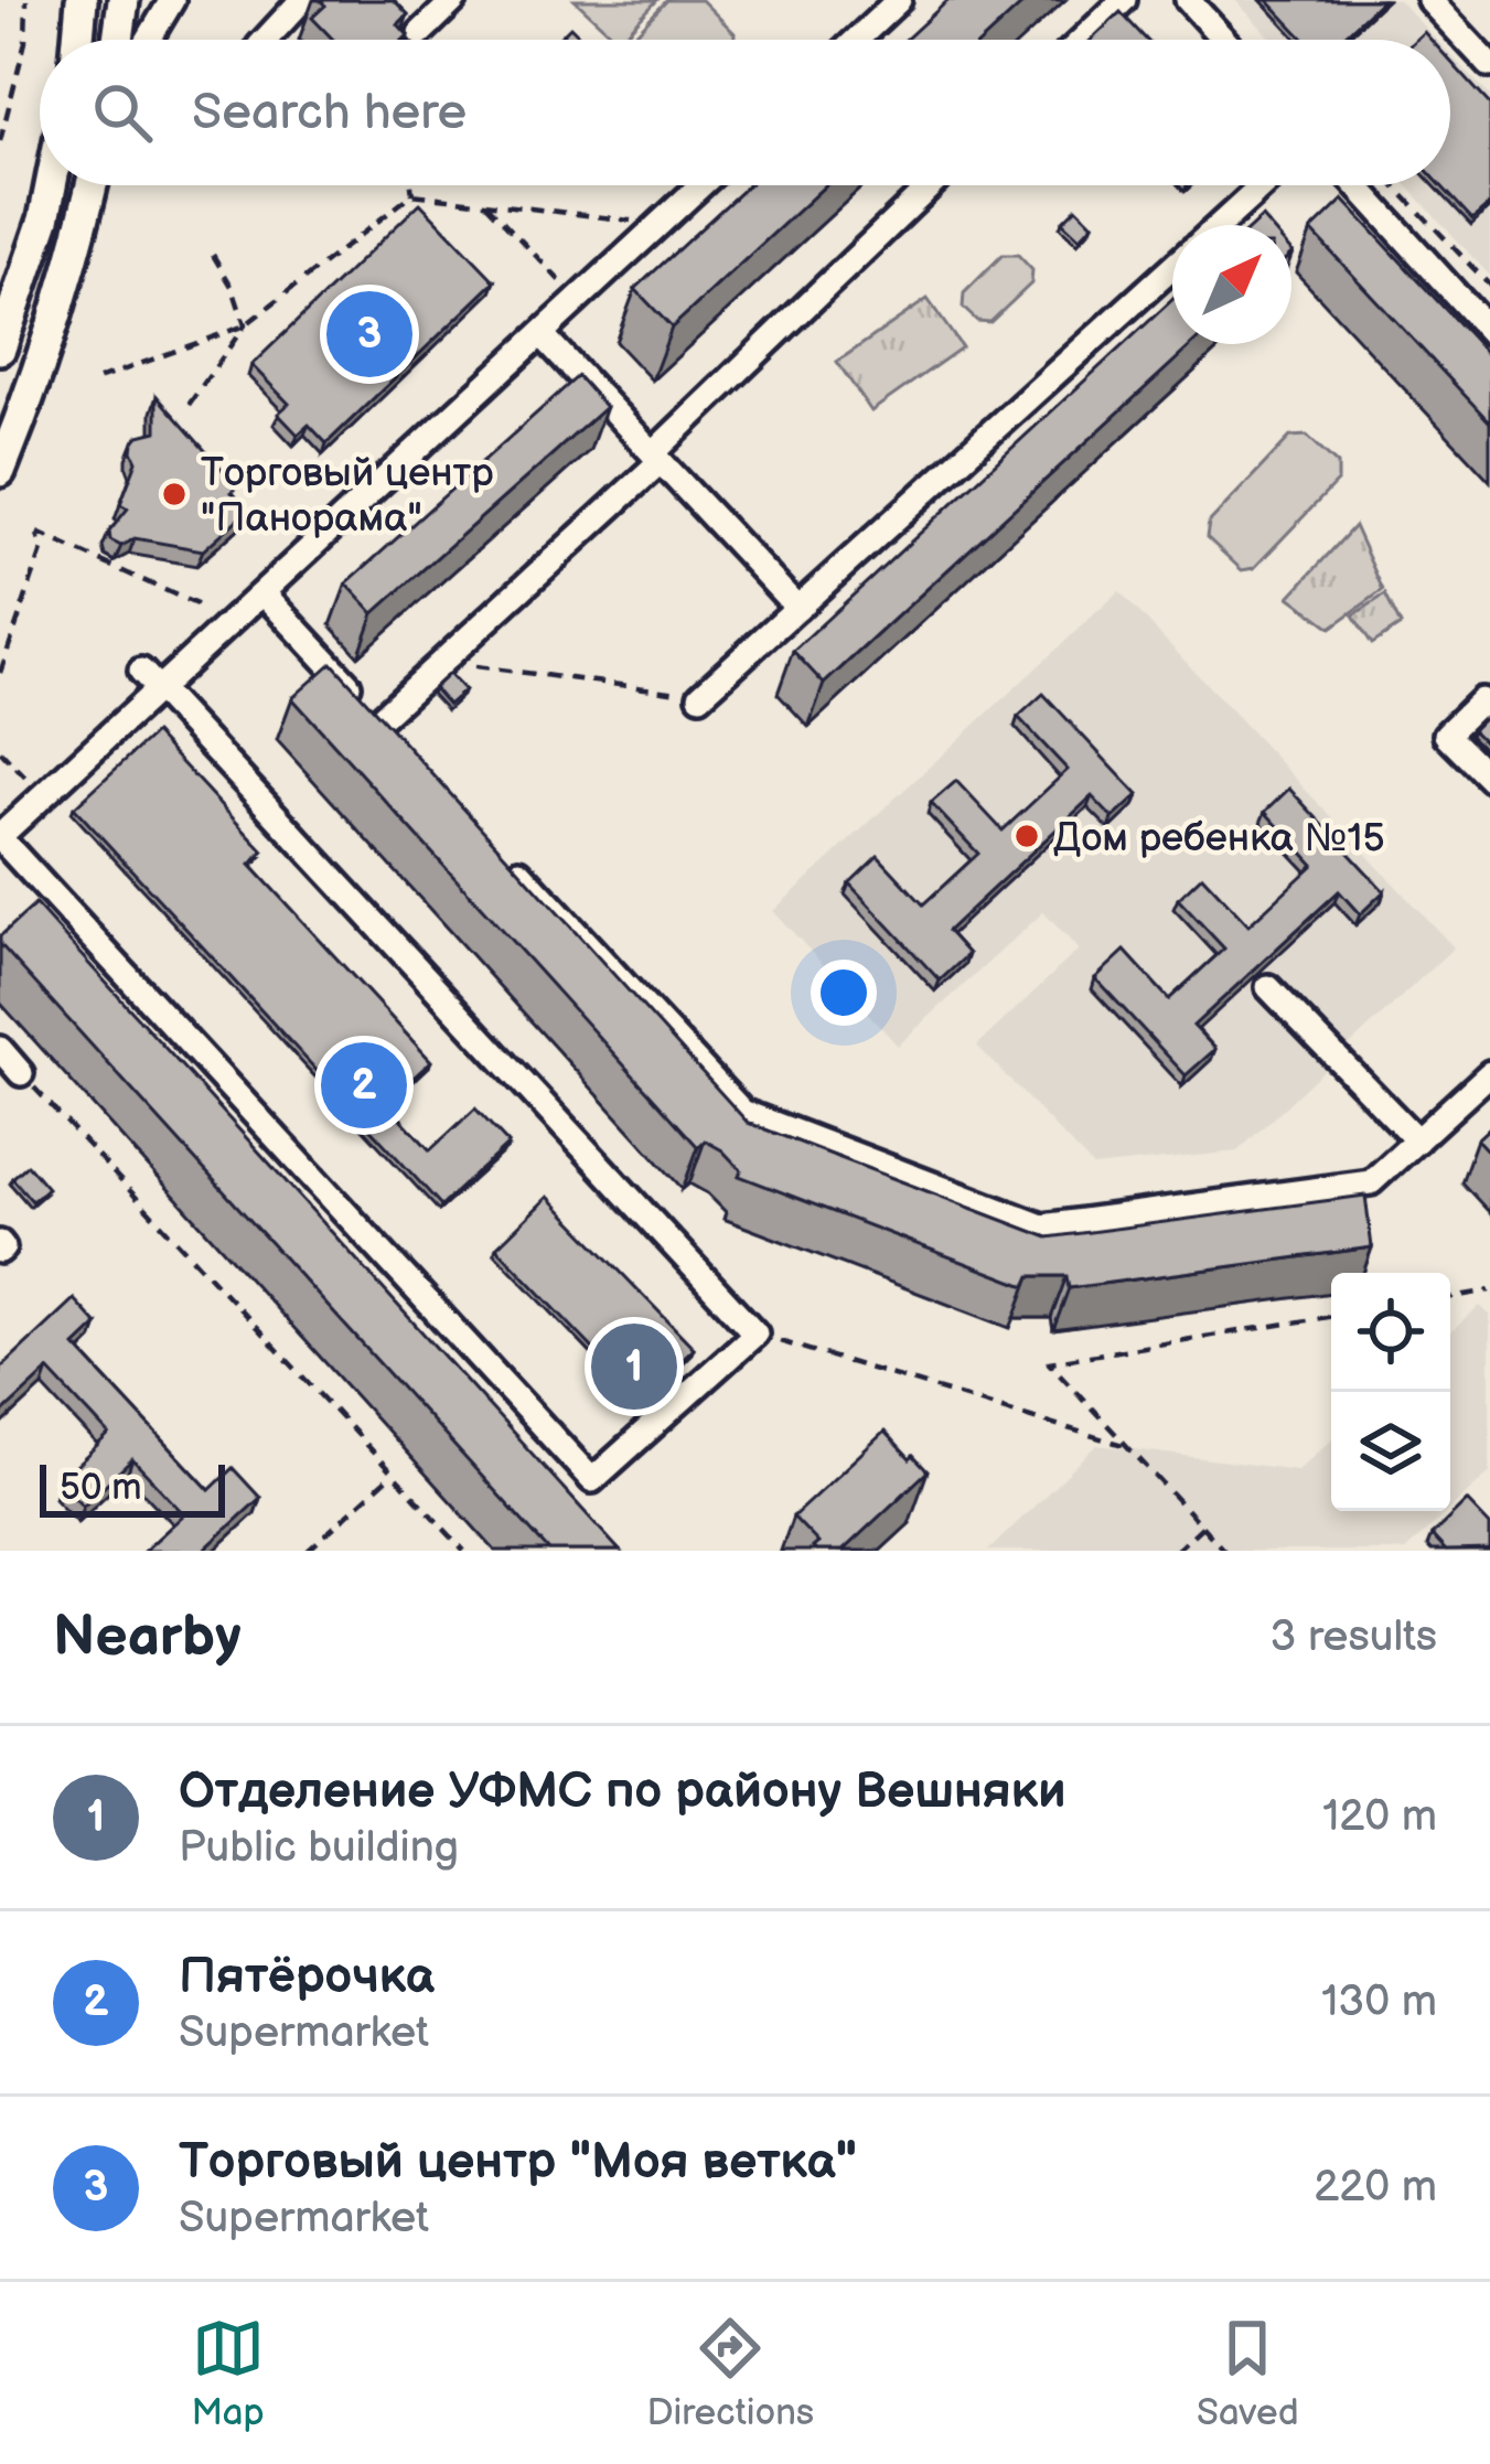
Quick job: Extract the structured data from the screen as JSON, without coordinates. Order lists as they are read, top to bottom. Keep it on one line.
{"places":["Торговый центр \"Панорама\"","Дом ребенка №15"],"scale_bar":"50 m","north":"top right","page":{"search":"Search here","pins":["3","2","1"],"scale":"50 m","heading":["Nearby","3 results"],"list":[{"mark":"1","name":"Отделение УФМС по району Вешняки","note":"Public building","value":"120 m"},{"mark":"2","name":"Пятёрочка","note":"Supermarket","value":"130 m"},{"mark":"3","name":"Торговый центр \"Моя ветка\"","note":"Supermarket","value":"220 m"}],"nav":["Map","Directions","Saved"]}}
